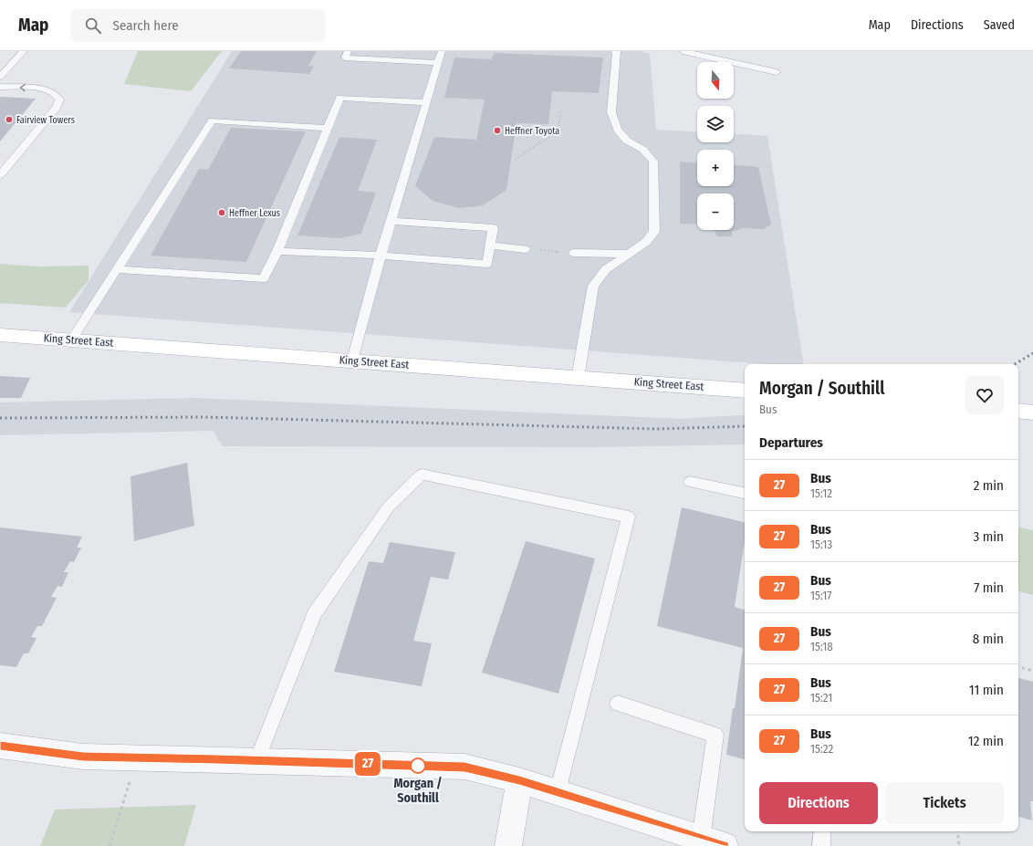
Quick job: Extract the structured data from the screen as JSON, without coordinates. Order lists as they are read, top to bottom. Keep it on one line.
{"streets":{"main road":["King Street East"]},"places":["Fairview Towers","Heffner Toyota","Heffner Lexus","Morgan / Southill"],"lines":["bus line 27"],"north":"bottom","page":{"header":"Map","search":"Search here","nav":["Map","Directions","Saved"],"on_map":"27","map_buttons":["+","−"],"heading":[["Morgan / Southill","Bus"],"Departures"],"list":[{"mark":"27","name":"Bus","note":"15:12","value":"2 min"},{"mark":"27","name":"Bus","note":"15:13","value":"3 min"},{"mark":"27","name":"Bus","note":"15:17","value":"7 min"},{"mark":"27","name":"Bus","note":"15:18","value":"8 min"},{"mark":"27","name":"Bus","note":"15:21","value":"11 min"},{"mark":"27","name":"Bus","note":"15:22","value":"12 min"}],"buttons":["Directions","Tickets"]}}
